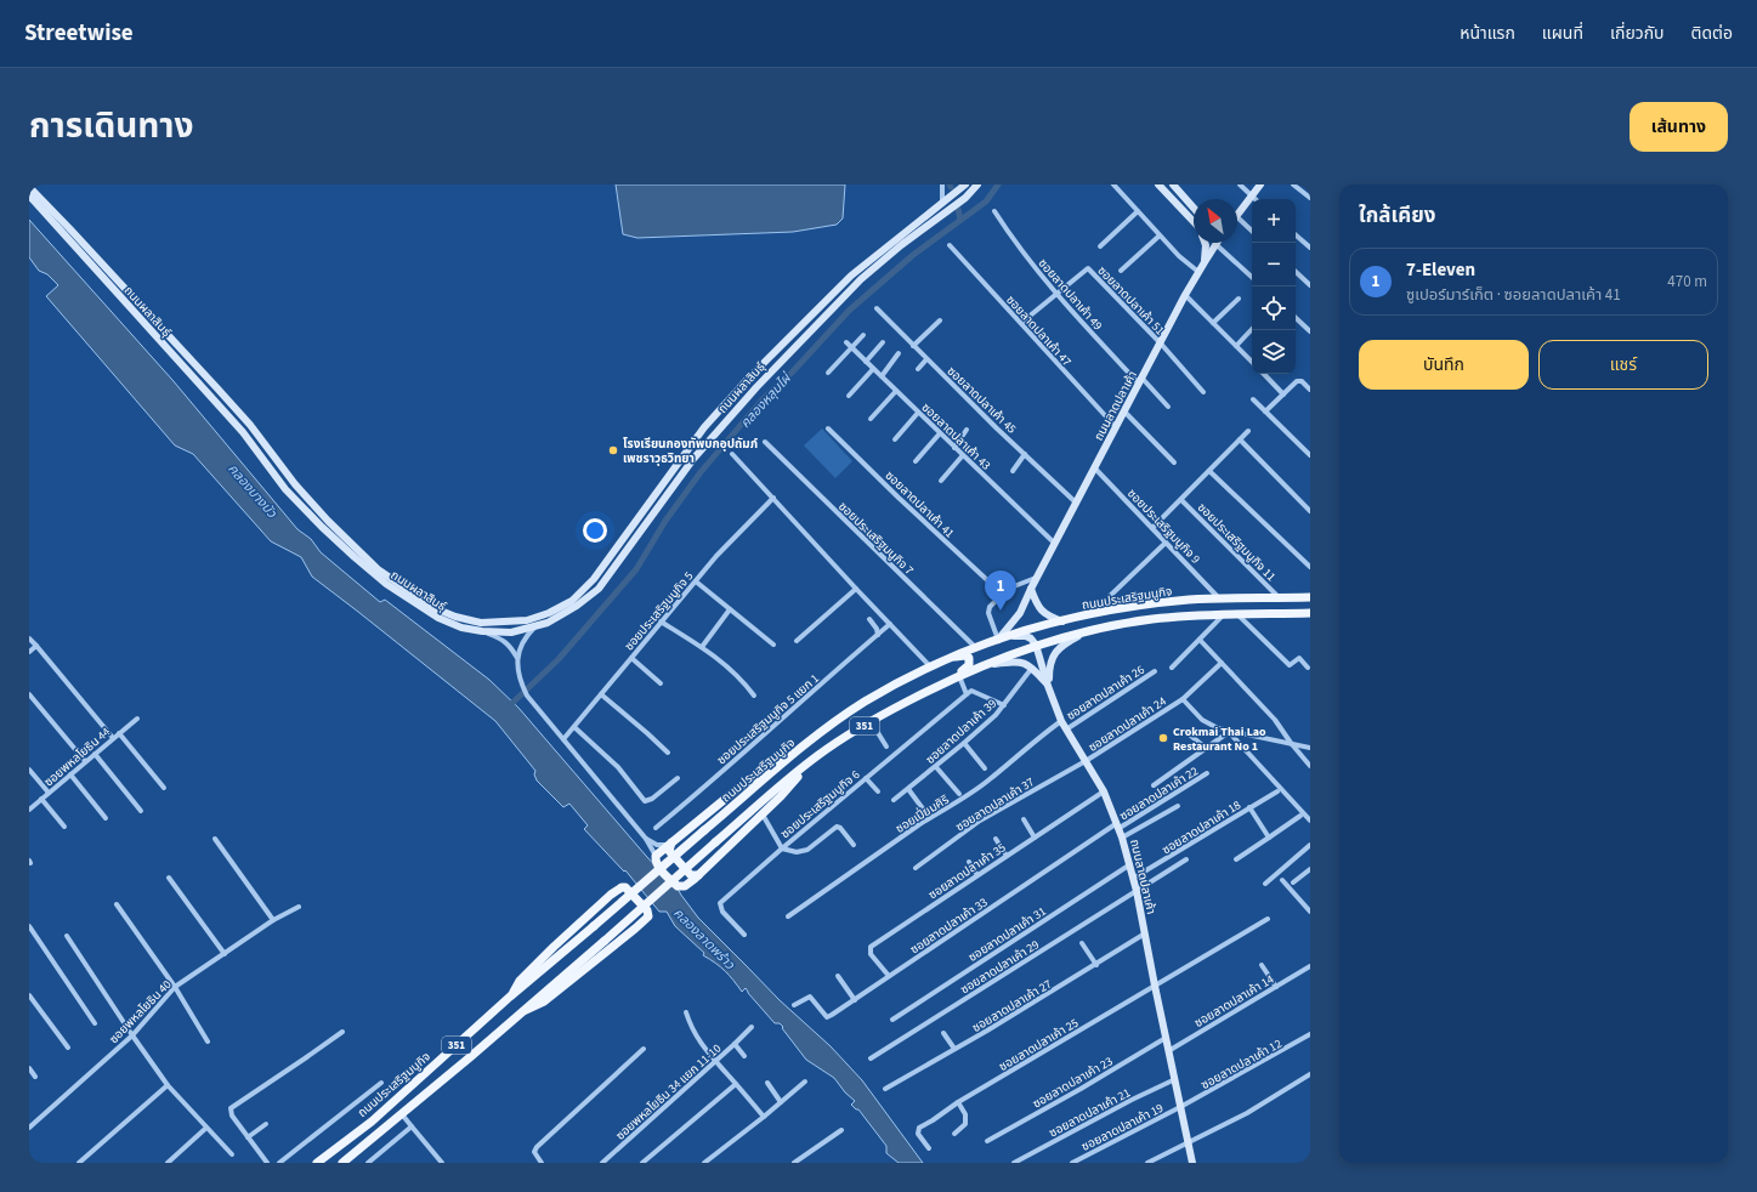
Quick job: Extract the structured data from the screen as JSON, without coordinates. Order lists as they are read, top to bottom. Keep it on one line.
{"streets":{"main road":["ถนนผลาสินธุ์","ถนนลาดปลาเค้า","ถนนประเสริฐมนูกิจ","351"],"street":["ซอยลาดปลาเค้า 49","ซอยลาดปลาเค้า 51","ซอยลาดปลาเค้า 47","ซอยลาดปลาเค้า 45","ซอยลาดปลาเค้า 43","ซอยลาดปลาเค้า 41","ซอยประเสริฐมนูกิจ 9","ซอยประเสริฐมนูกิจ 7","ซอยประเสริฐมนูกิจ 11","ซอยประเสริฐมนูกิจ 5","ซอยลาดปลาเค้า 26","ซอยประเสริฐมนูกิจ 5 แยก 1","ซอยลาดปลาเค้า 24","ซอยลาดปลาเค้า 39","ซอยพหลโยธิน 44","ซอยลาดปลาเค้า 22","ซอยประเสริฐมนูกิจ 6","ซอยลาดปลาเค้า 37","ซอยเปี่ยมศิริ","ซอยลาดปลาเค้า 18","ซอยลาดปลาเค้า 35","ซอยลาดปลาเค้า 33","ซอยลาดปลาเค้า 31","ซอยลาดปลาเค้า 29","ซอยลาดปลาเค้า 14","ซอยลาดปลาเค้า 27","ซอยพหลโยธิน 40","ซอยลาดปลาเค้า 25","ซอยลาดปลาเค้า 12","ซอยลาดปลาเค้า 23","ซอยพหลโยธิน 34 แยก 11-10","ซอยลาดปลาเค้า 21","ซอยลาดปลาเค้า 19"]},"crossings":[["ซอยลาดปลาเค้า 49","ซอยลาดปลาเค้า 51"],["ซอยลาดปลาเค้า 49","ถนนลาดปลาเค้า"],["ซอยลาดปลาเค้า 51","ซอยลาดปลาเค้า 47"],["ซอยลาดปลาเค้า 51","ถนนลาดปลาเค้า"],["ซอยลาดปลาเค้า 47","ถนนลาดปลาเค้า"],["ซอยลาดปลาเค้า 45","ถนนลาดปลาเค้า"],["ถนนลาดปลาเค้า","ซอยลาดปลาเค้า 43"],["ถนนลาดปลาเค้า","ซอยประเสริฐมนูกิจ 9"],["ถนนลาดปลาเค้า","ถนนประเสริฐมนูกิจ"],["ถนนลาดปลาเค้า","ซอยลาดปลาเค้า 26"],["ถนนลาดปลาเค้า","ซอยลาดปลาเค้า 24"],["ถนนลาดปลาเค้า","ซอยลาดปลาเค้า 22"],["ถนนลาดปลาเค้า","ซอยลาดปลาเค้า 37"],["ถนนลาดปลาเค้า","ซอยเปี่ยมศิริ"],["ถนนลาดปลาเค้า","ซอยลาดปลาเค้า 18"],["ถนนลาดปลาเค้า","ซอยลาดปลาเค้า 35"],["ถนนลาดปลาเค้า","ซอยลาดปลาเค้า 33"],["ถนนลาดปลาเค้า","ซอยลาดปลาเค้า 31"],["ถนนลาดปลาเค้า","ซอยลาดปลาเค้า 29"],["ถนนลาดปลาเค้า","ซอยลาดปลาเค้า 14"],["ถนนลาดปลาเค้า","ซอยลาดปลาเค้า 27"],["ถนนลาดปลาเค้า","ซอยลาดปลาเค้า 25"],["ถนนลาดปลาเค้า","ซอยลาดปลาเค้า 12"],["ถนนลาดปลาเค้า","ซอยลาดปลาเค้า 23"],["ถนนลาดปลาเค้า","ซอยลาดปลาเค้า 21"],["ถนนลาดปลาเค้า","ซอยลาดปลาเค้า 19"],["ซอยประเสริฐมนูกิจ 9","ถนนประเสริฐมนูกิจ"],["ซอยประเสริฐมนูกิจ 7","ถนนประเสริฐมนูกิจ"],["ซอยประเสริฐมนูกิจ 11","ถนนประเสริฐมนูกิจ"],["ซอยลาดปลาเค้า 24","ซอยลาดปลาเค้า 37"],["ซอยลาดปลาเค้า 22","ซอยลาดปลาเค้า 33"],["ซอยลาดปลาเค้า 35","ซอยลาดปลาเค้า 33"],["ซอยลาดปลาเค้า 12","ซอยลาดปลาเค้า 19"]],"water":["คลองหลุมไผ่","คลองบางบัว","คลองลาดพร้าว"],"places":["โรงเรียนกองทัพบกอุปถัมภ์ เพชราวุธวิทยา","Crokmai Thai Lao Restaurant No 1"],"north":"top left","page":{"header":"Streetwise","nav":["หน้าแรก","แผนที่","เกี่ยวกับ","ติดต่อ"],"title":"การเดินทาง","buttons":["เส้นทาง",["บันทึก","แชร์"]],"heading":"ใกล้เคียง","map_buttons":["+","−"],"list":[{"mark":"1","name":"7-Eleven","note":"ซูเปอร์มาร์เก็ต · ซอยลาดปลาเค้า 41","value":"470 m"}],"pins":"1"}}
